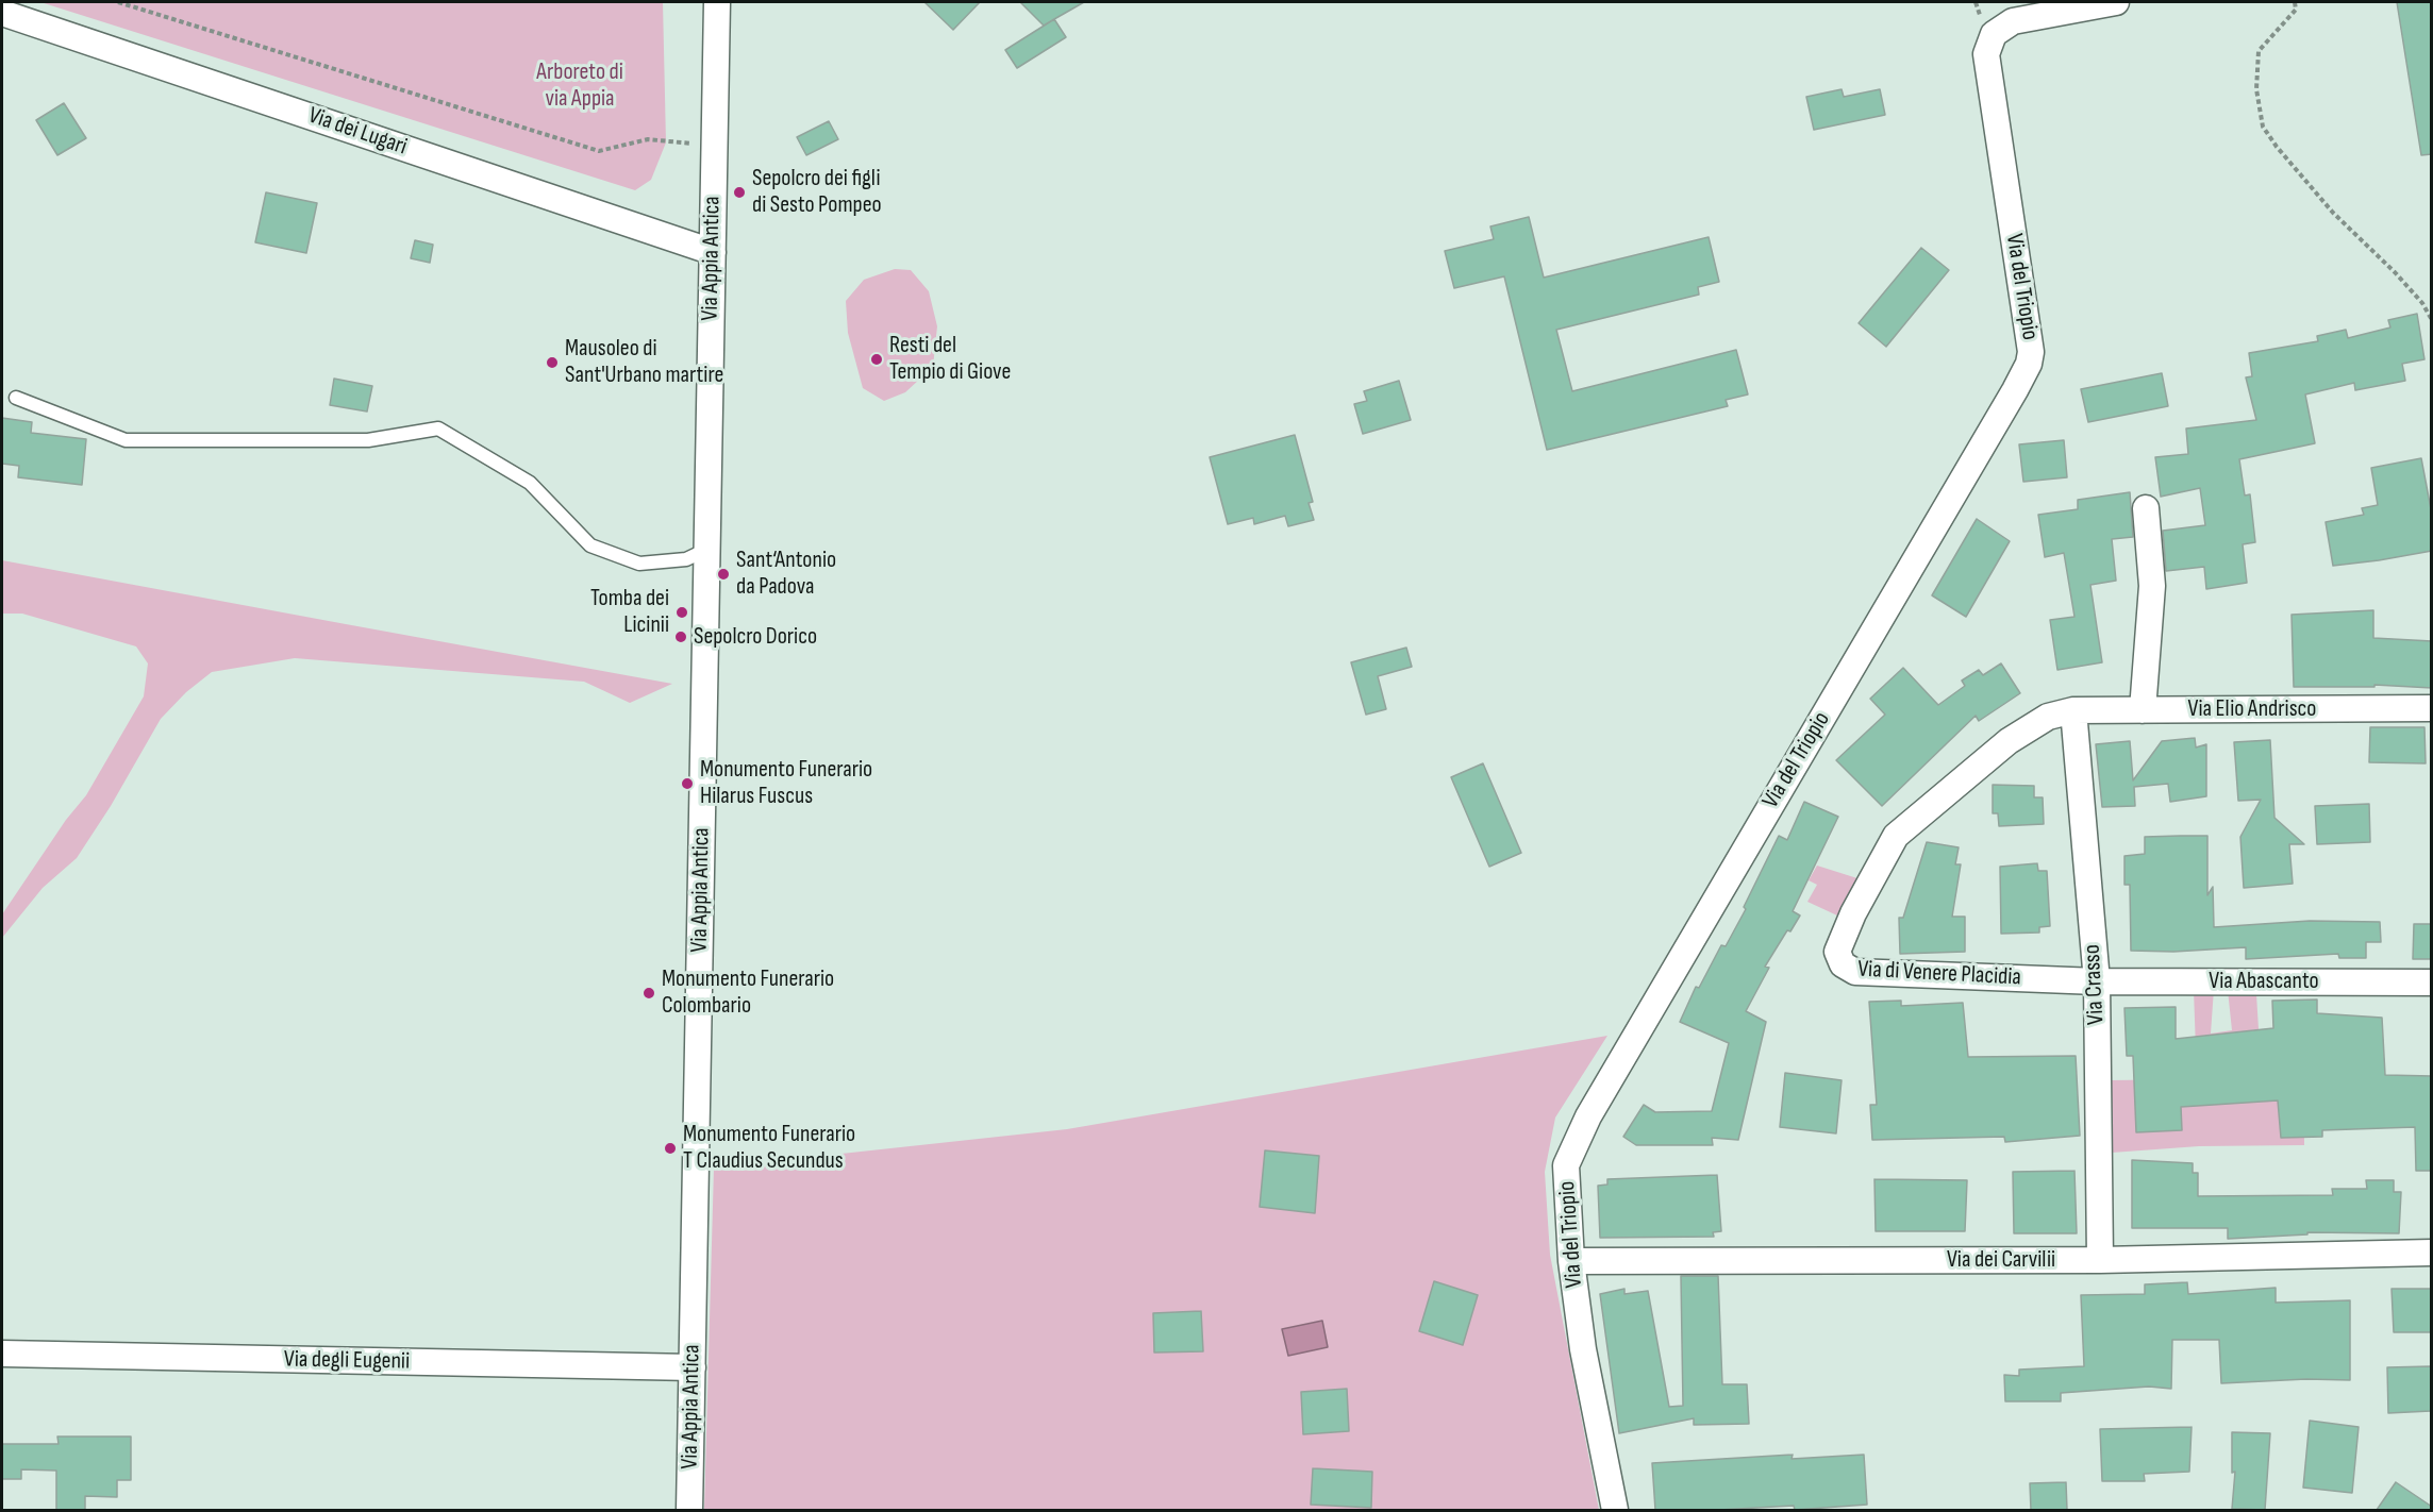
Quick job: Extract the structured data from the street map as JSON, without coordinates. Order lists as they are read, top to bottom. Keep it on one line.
{"streets":{"street":["Via dei Lugari","Via Appia Antica","Via del Triopio","Via Elio Andrisco","Via di Venere Placidia","Via Abascanto","Via Crasso","Via dei Carvilii","Via degli Eugenii"]},"crossings":[["Via dei Lugari","Via Appia Antica"],["Via Appia Antica","Via degli Eugenii"],["Via del Triopio","Via dei Carvilii"],["Via Elio Andrisco","Via di Venere Placidia"],["Via Elio Andrisco","Via Crasso"],["Via di Venere Placidia","Via Abascanto"],["Via di Venere Placidia","Via Crasso"],["Via Abascanto","Via Crasso"],["Via Crasso","Via dei Carvilii"]],"parks":["Arboreto di via Appia"],"places":["Sepolcro dei figli di Sesto Pompeo","Resti del Tempio di Giove","Mausoleo di Sant'Urbano martire","Sant‘Antonio da Padova","Tomba dei Licinii","Sepolcro Dorico","Monumento Funerario Hilarus Fuscus","Monumento Funerario Colombario","Monumento Funerario T Claudius Secundus"]}
